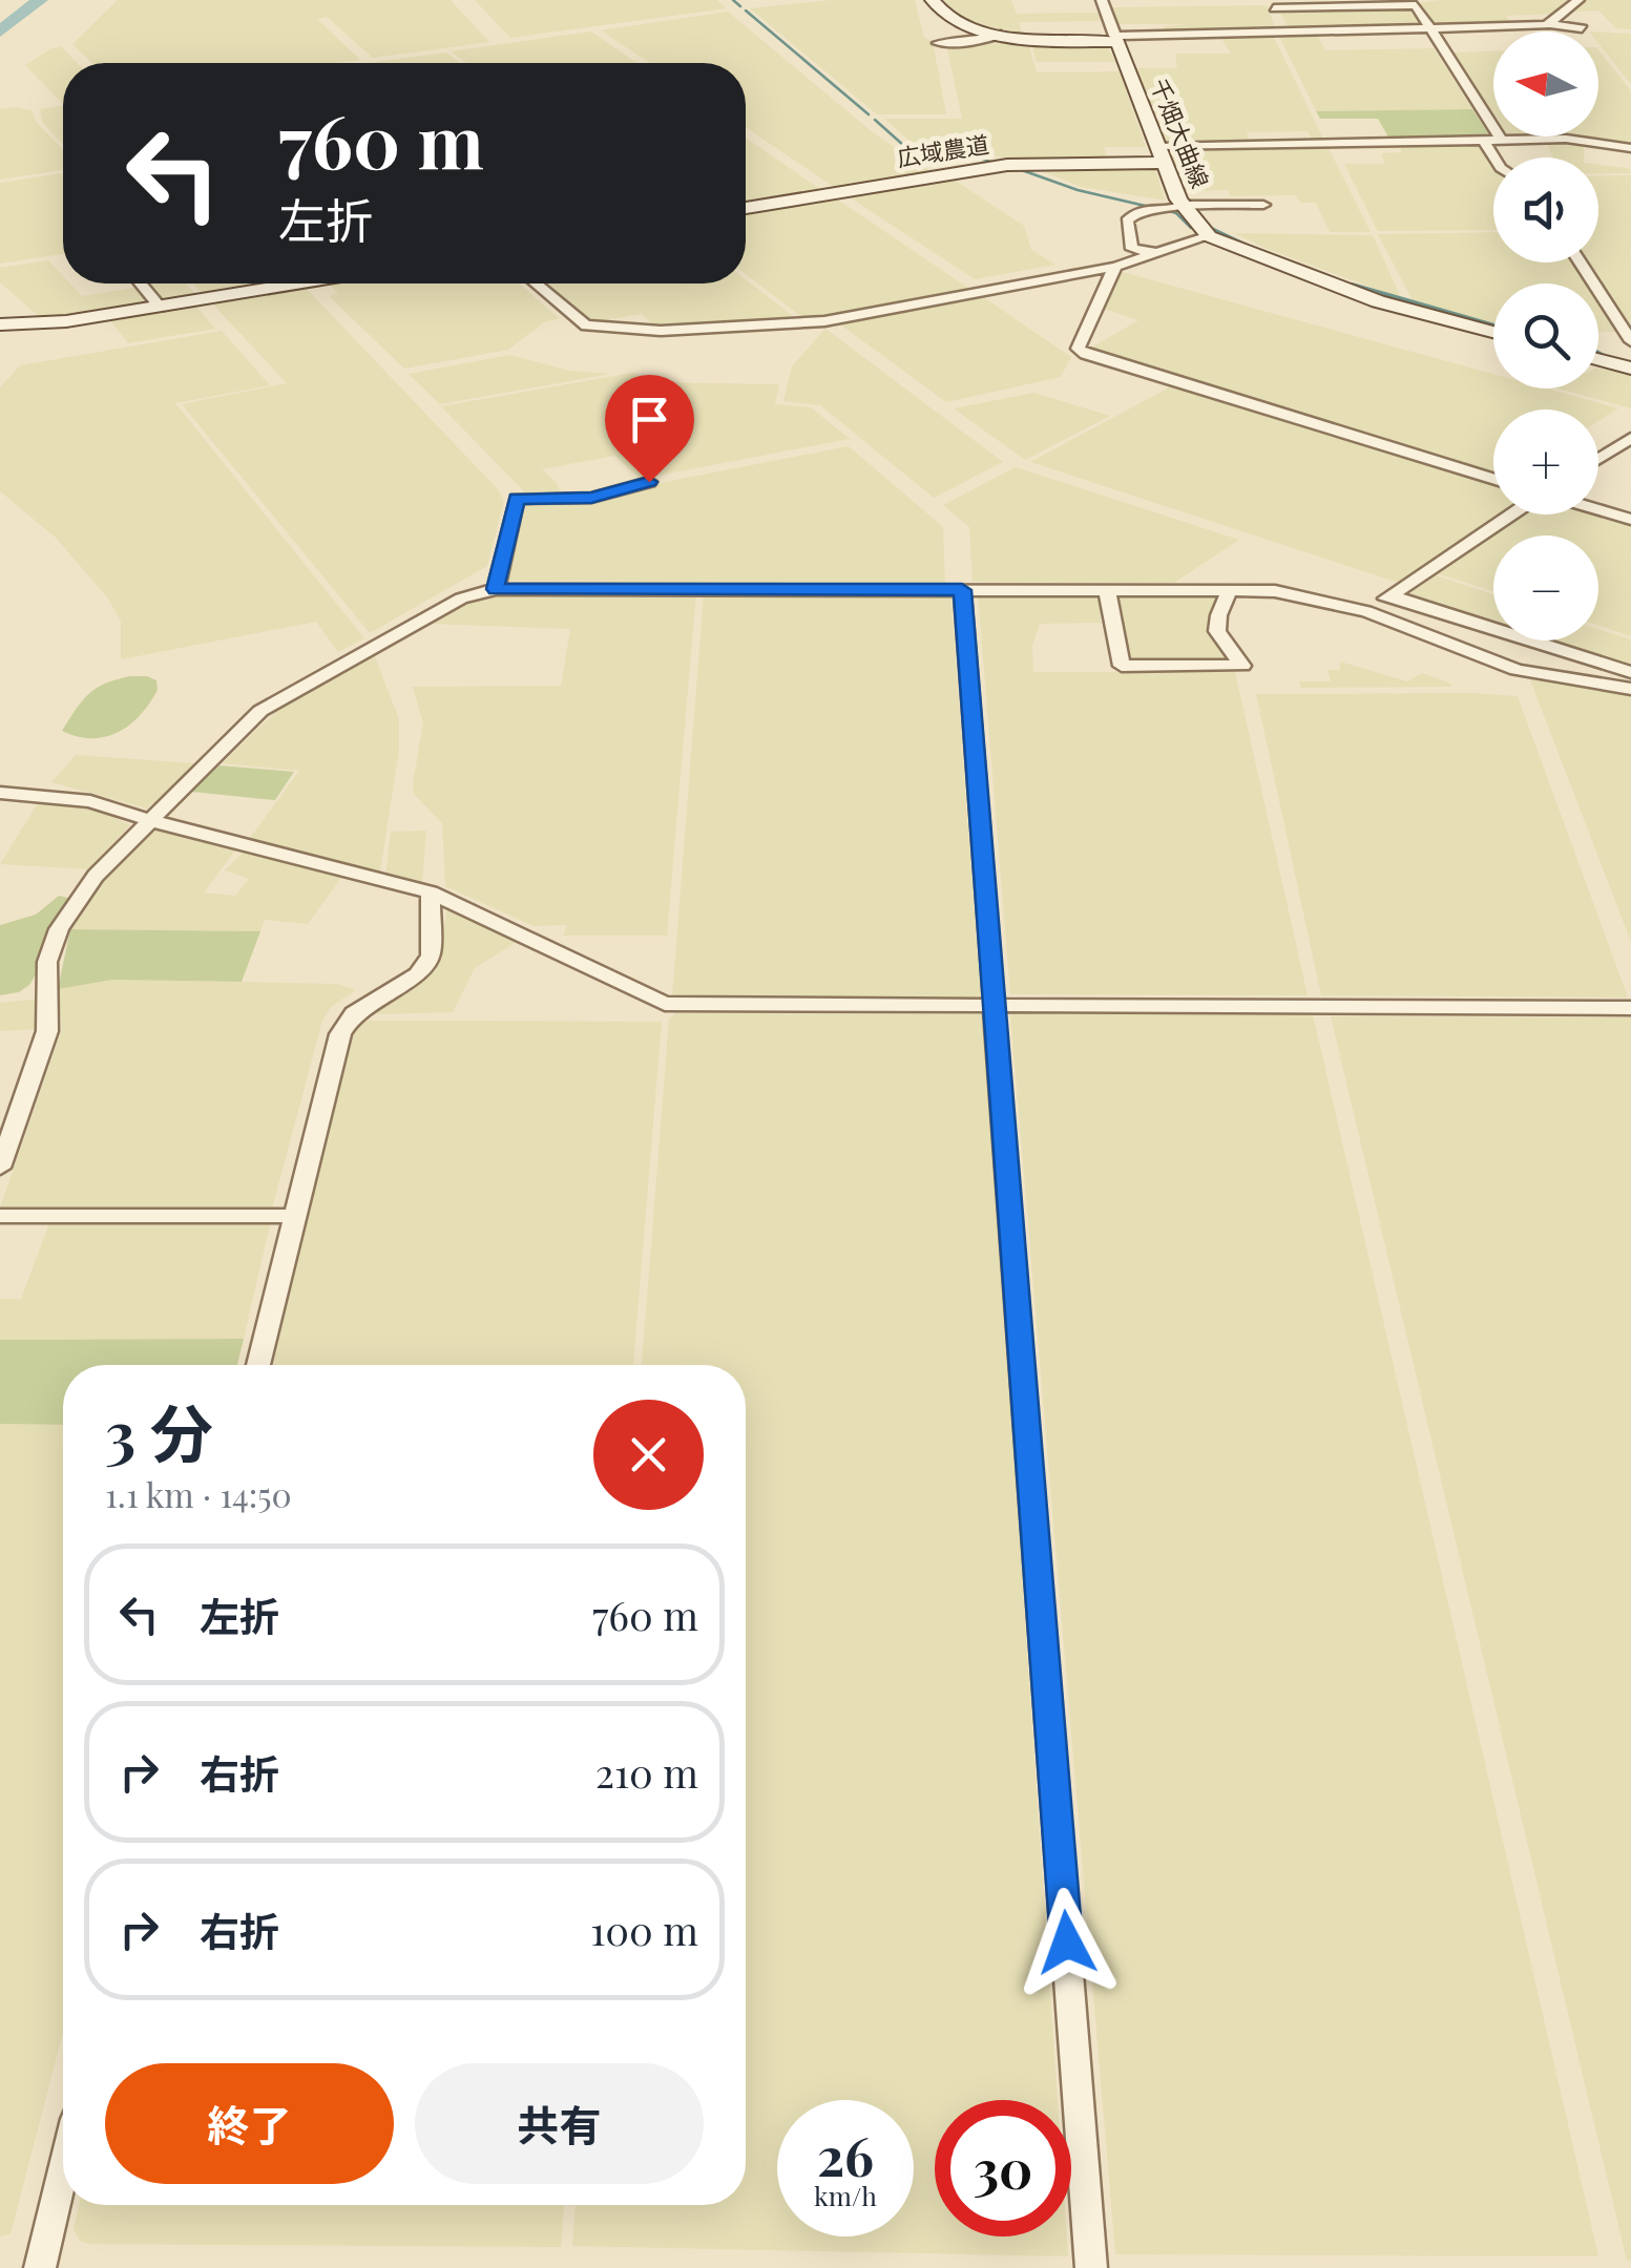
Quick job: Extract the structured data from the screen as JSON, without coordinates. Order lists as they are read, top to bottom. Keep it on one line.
{"streets":{"main road":["千畑大曲線","広域農道"]},"crossings":[["千畑大曲線","広域農道"]],"north":"left","page":{"map_buttons":["+","−"],"turn":["760 m","左折"],"heading":["3 分","1.1 km · 14:50"],"list":[{"name":"左折","value":"760 m"},{"name":"右折","value":"210 m"},{"name":"右折","value":"100 m"}],"buttons":["終了","共有"],"speed":"26 km/h","limit":"30"}}
